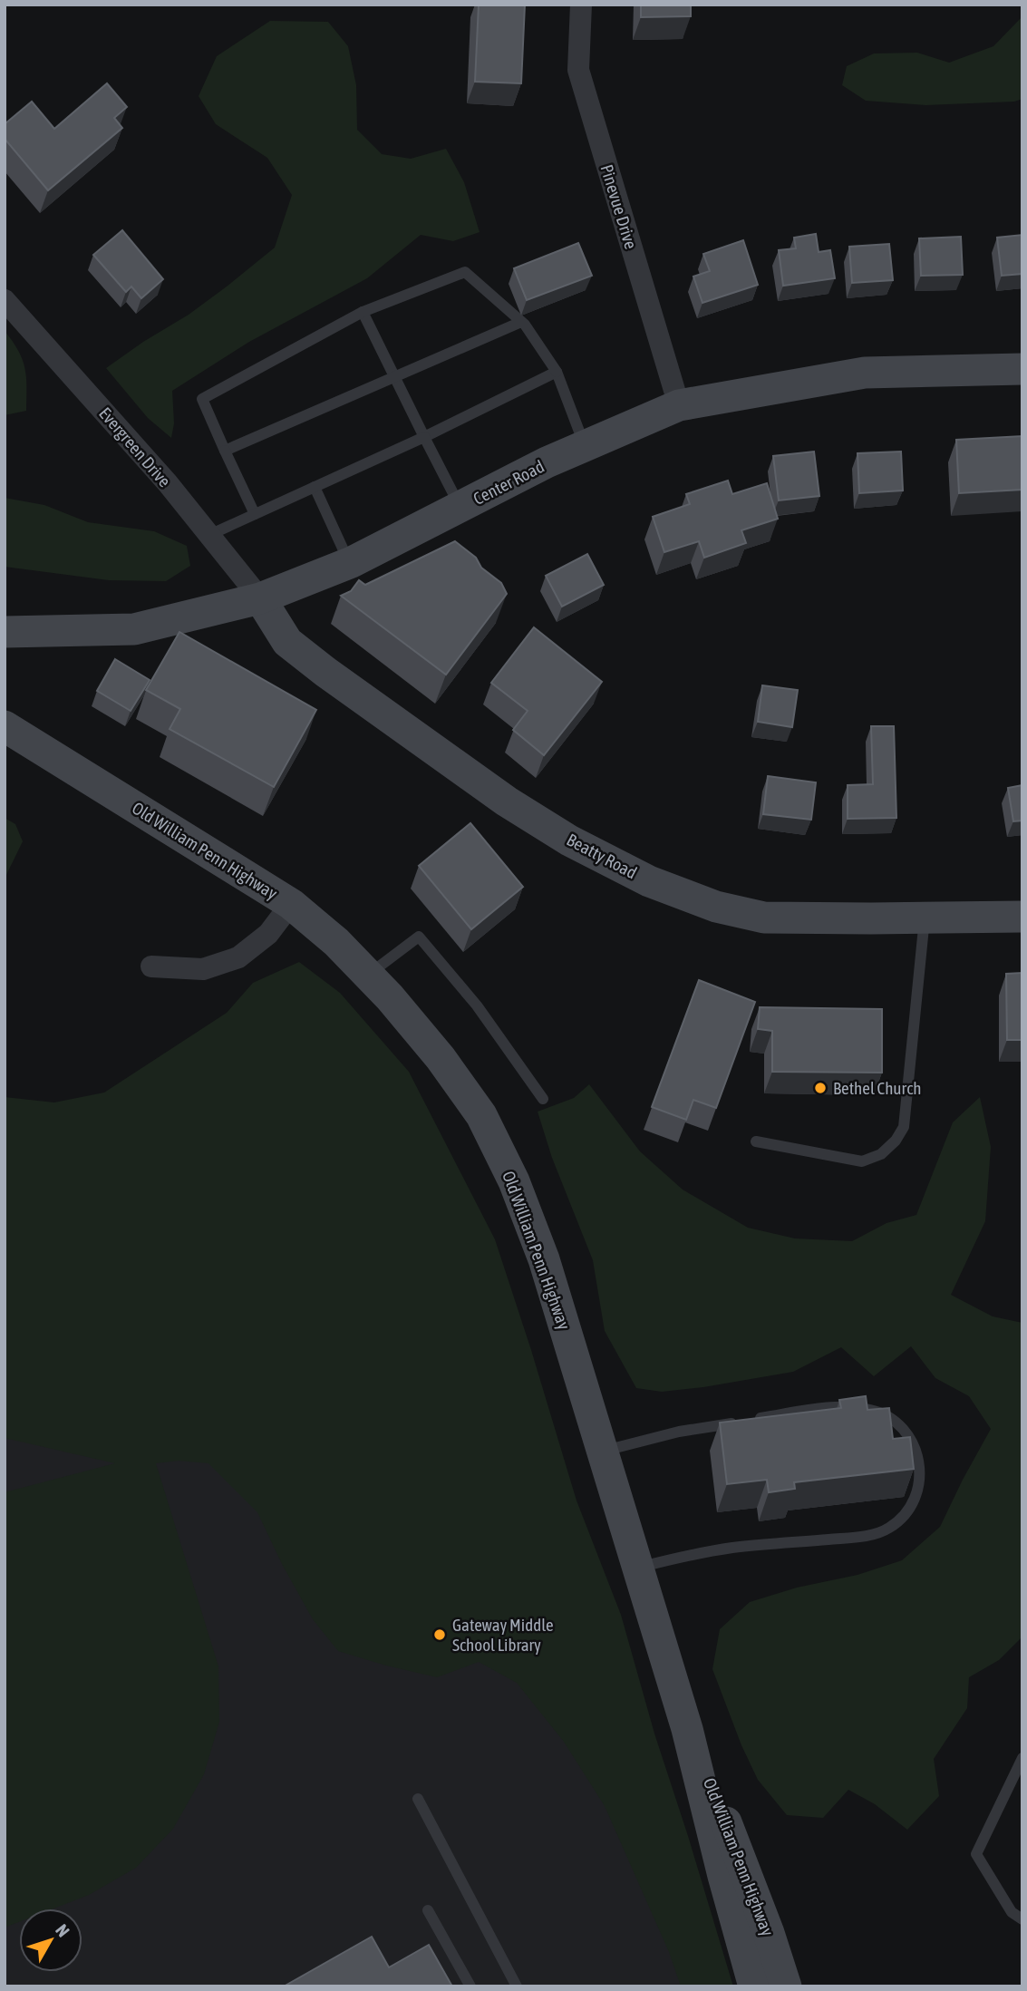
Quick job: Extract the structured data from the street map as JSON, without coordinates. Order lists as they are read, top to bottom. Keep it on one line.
{"streets":{"street":["Pinevue Drive","Evergreen Drive","Center Road","Old William Penn Highway","Beatty Road"]},"crossings":[["Pinevue Drive","Center Road"],["Evergreen Drive","Center Road"],["Evergreen Drive","Beatty Road"],["Center Road","Beatty Road"]],"places":["Bethel Church","Gateway Middle School Library"],"north":"top right"}
